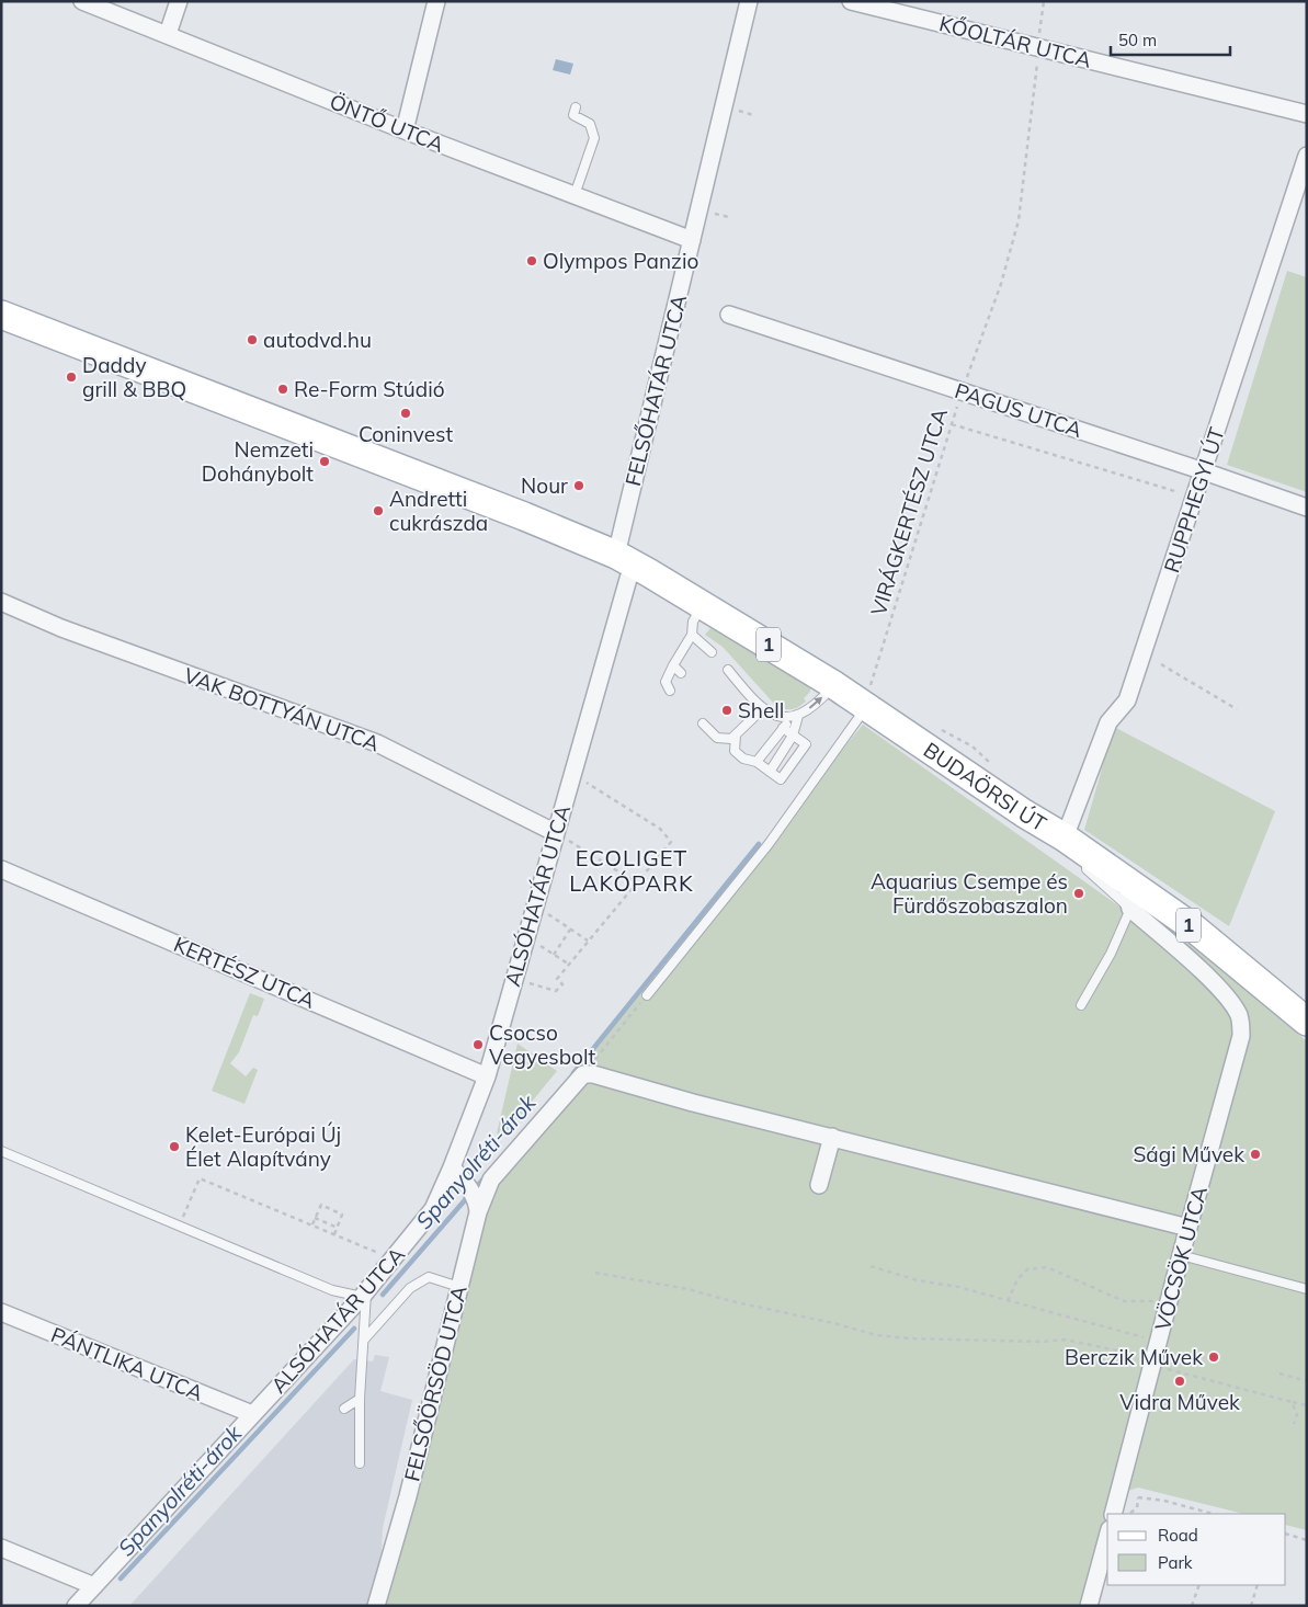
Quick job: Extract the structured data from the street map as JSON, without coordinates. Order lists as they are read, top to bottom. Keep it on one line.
{"streets":{"main road":["1","BUDAÖRSI ÚT"],"street":["KŐOLTÁR UTCA","ÖNTŐ UTCA","FELSŐHATÁR UTCA","PAGUS UTCA","RUPPHEGYI ÚT","VAK BOTTYÁN UTCA","ALSÓHATÁR UTCA","KERTÉSZ UTCA","VÖCSÖK UTCA","PÁNTLIKA UTCA","FELSŐÖRSÖD UTCA"],"path":["VIRÁGKERTÉSZ UTCA"]},"crossings":[["KŐOLTÁR UTCA","VIRÁGKERTÉSZ UTCA"],["ÖNTŐ UTCA","FELSŐHATÁR UTCA"],["FELSŐHATÁR UTCA","1"],["FELSŐHATÁR UTCA","BUDAÖRSI ÚT"],["FELSŐHATÁR UTCA","ALSÓHATÁR UTCA"],["PAGUS UTCA","RUPPHEGYI ÚT"],["PAGUS UTCA","VIRÁGKERTÉSZ UTCA"],["RUPPHEGYI ÚT","BUDAÖRSI ÚT"],["VIRÁGKERTÉSZ UTCA","BUDAÖRSI ÚT"],["1","BUDAÖRSI ÚT"],["1","ALSÓHATÁR UTCA"],["VAK BOTTYÁN UTCA","ALSÓHATÁR UTCA"],["BUDAÖRSI ÚT","ALSÓHATÁR UTCA"],["BUDAÖRSI ÚT","VÖCSÖK UTCA"],["ALSÓHATÁR UTCA","KERTÉSZ UTCA"],["ALSÓHATÁR UTCA","PÁNTLIKA UTCA"]],"districts":["ECOLIGET LAKÓPARK"],"water":["Spanyolréti-árok"],"places":["Olympos Panzio","autodvd.hu","Daddy grill & BBQ","Re-Form Stúdió","Coninvest","Nemzeti Dohánybolt","Nour","Andretti cukrászda","Shell","Aquarius Csempe és Fürdőszobaszalon","Csocso Vegyesbolt","Kelet-Európai Új Élet Alapítvány","Sági Művek","Berczik Művek","Vidra Művek"],"legend":["Road","Park"],"scale_bar":"50 m"}
